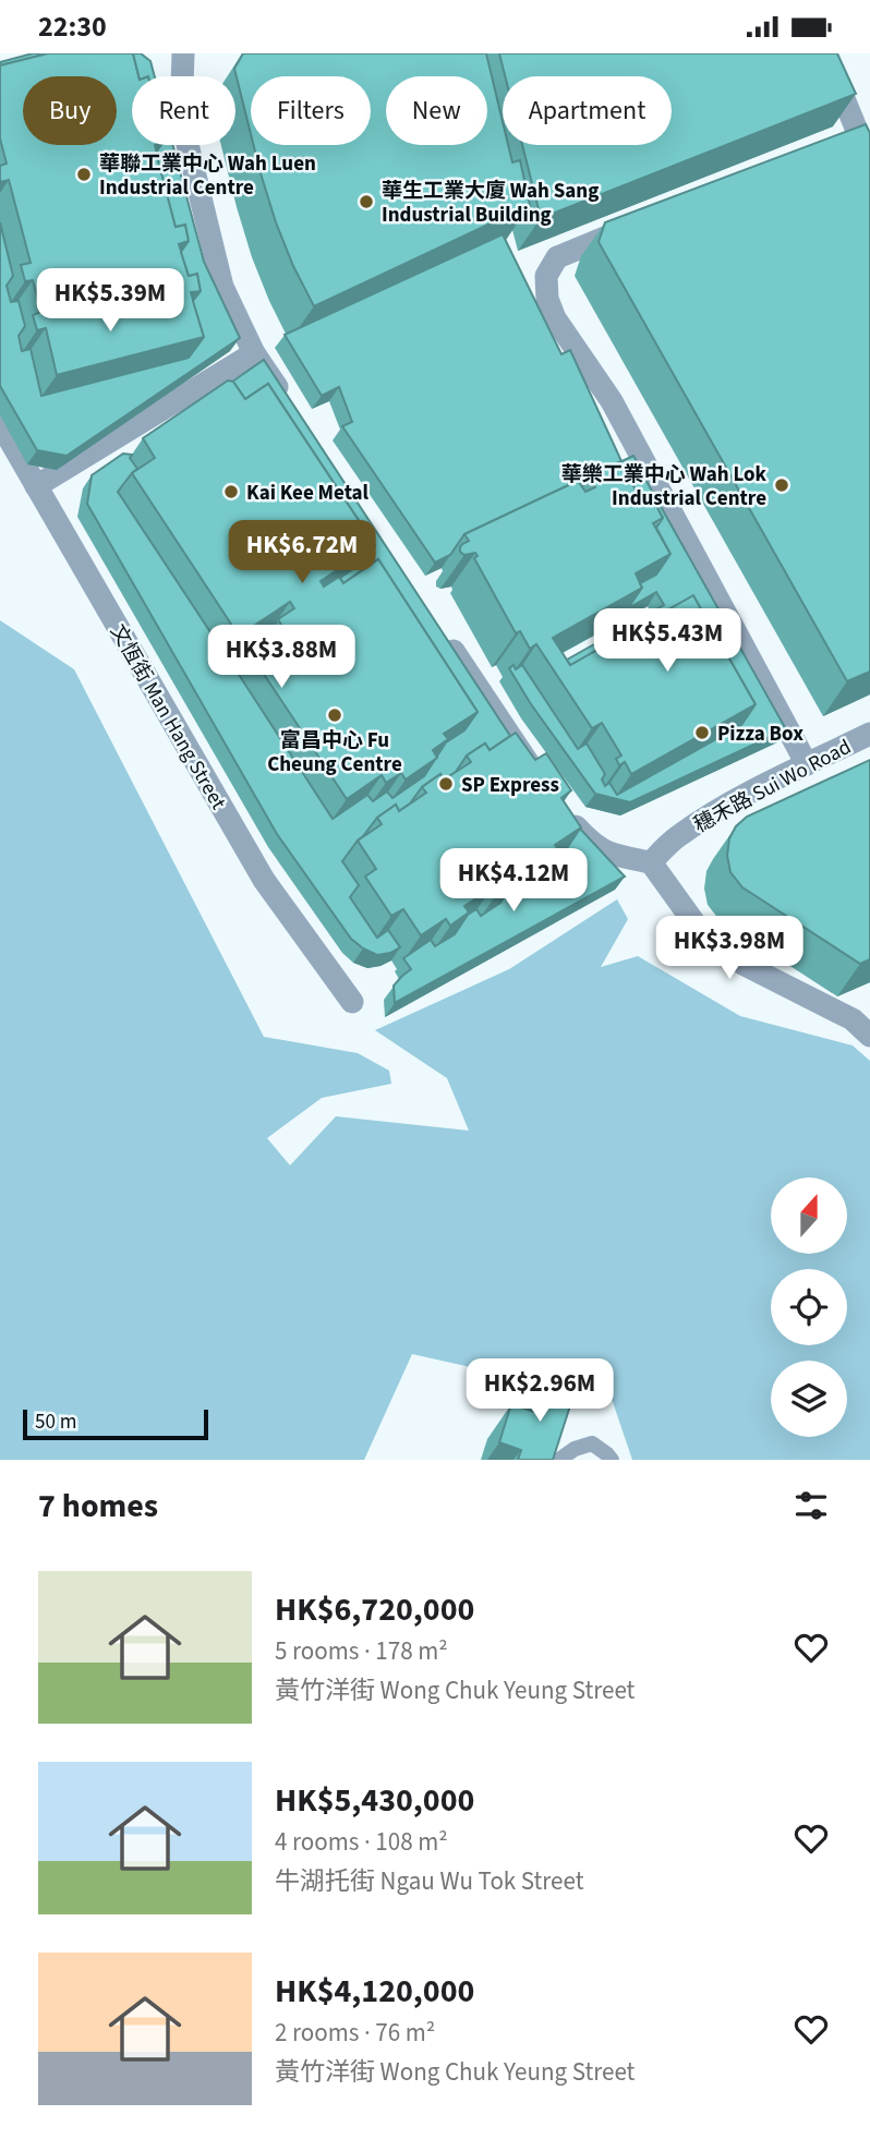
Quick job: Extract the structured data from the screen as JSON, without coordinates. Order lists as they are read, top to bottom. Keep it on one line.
{"streets":{"street":["文恆街 Man Hang Street","穗禾路 Sui Wo Road"]},"places":["華聯工業中心 Wah Luen Industrial Centre","華生工業大廈 Wah Sang Industrial Building","華樂工業中心 Wah Lok Industrial Centre","Kai Kee Metal","富昌中心 Fu Cheung Centre","Pizza Box","SP Express"],"scale_bar":"50 m","north":"top","page":{"status":"22:30","chip":["Buy","Rent","Filters","New","Apartment"],"price":["HK$5.39M","HK$6.72M","HK$5.43M","HK$3.88M","HK$4.12M","HK$3.98M","HK$2.96M"],"scale":"50 m","heading":"7 homes","list":[{"name":"HK$6,720,000","note":"5 rooms · 178 m² · 黃竹洋街 Wong Chuk Yeung Street"},{"name":"HK$5,430,000","note":"4 rooms · 108 m² · 牛湖托街 Ngau Wu Tok Street"},{"name":"HK$4,120,000","note":"2 rooms · 76 m² · 黃竹洋街 Wong Chuk Yeung Street"}]}}
